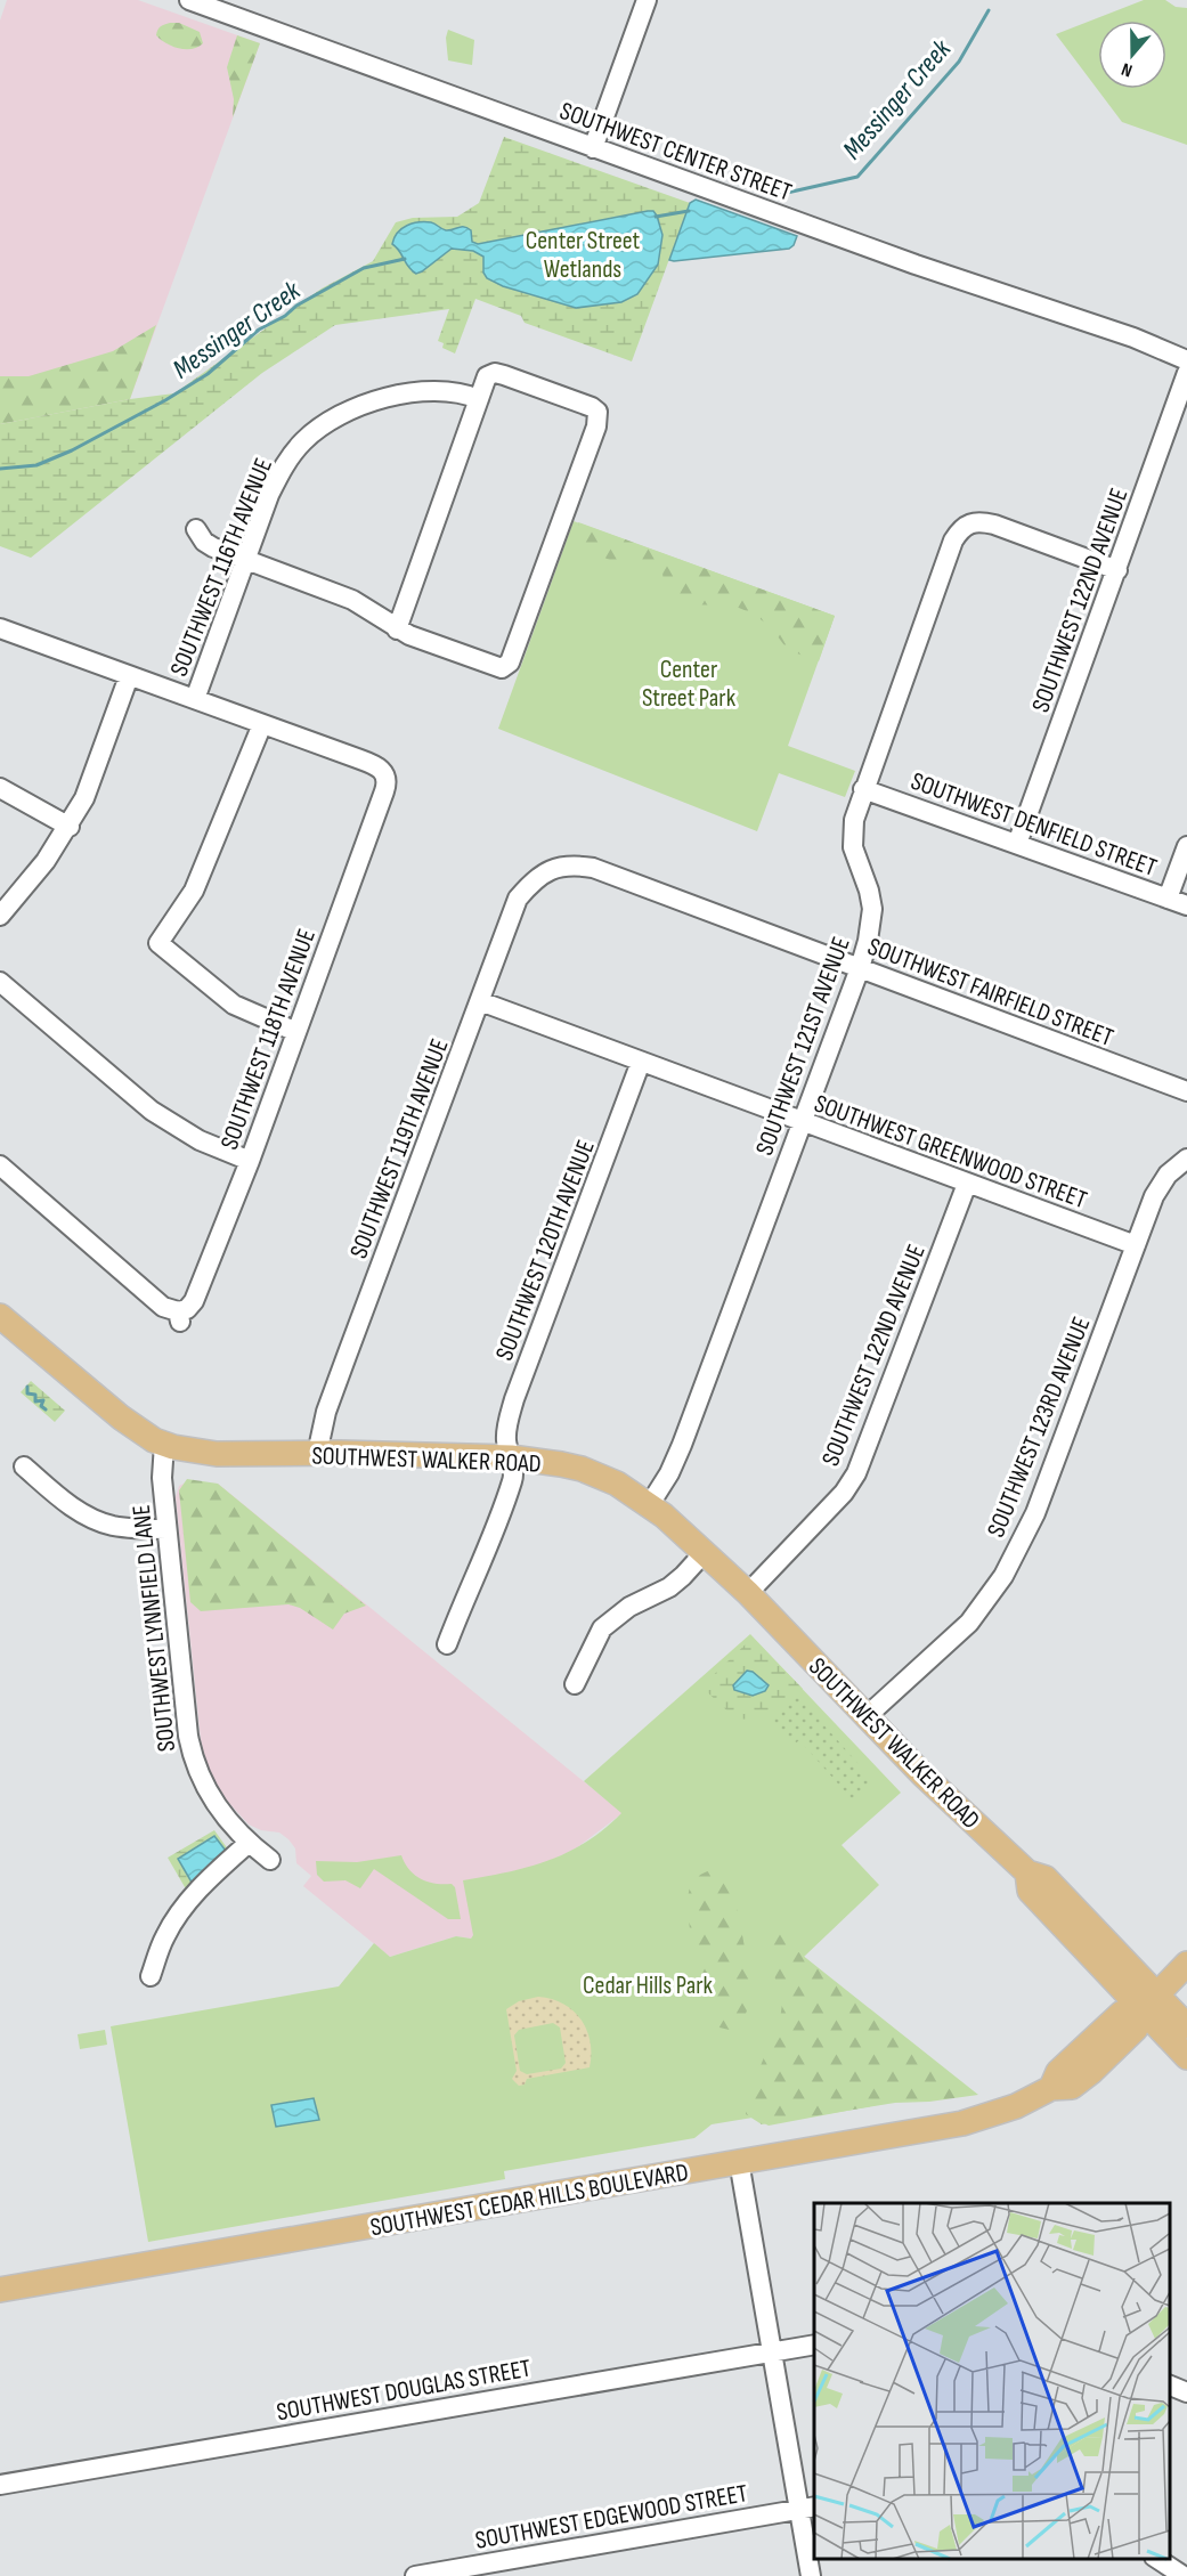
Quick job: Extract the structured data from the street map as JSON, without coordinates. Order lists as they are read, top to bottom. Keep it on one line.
{"streets":{"main road":["SOUTHWEST WALKER ROAD","SOUTHWEST CEDAR HILLS BOULEVARD"],"street":["SOUTHWEST CENTER STREET","SOUTHWEST 116TH AVENUE","SOUTHWEST 122ND AVENUE","SOUTHWEST DENFIELD STREET","SOUTHWEST FAIRFIELD STREET","SOUTHWEST 118TH AVENUE","SOUTHWEST 121ST AVENUE","SOUTHWEST 119TH AVENUE","SOUTHWEST GREENWOOD STREET","SOUTHWEST 120TH AVENUE","SOUTHWEST 123RD AVENUE","SOUTHWEST LYNNFIELD LANE","SOUTHWEST DOUGLAS STREET","SOUTHWEST EDGEWOOD STREET"]},"crossings":[["SOUTHWEST 122ND AVENUE","SOUTHWEST DENFIELD STREET"],["SOUTHWEST 122ND AVENUE","SOUTHWEST 121ST AVENUE"],["SOUTHWEST 122ND AVENUE","SOUTHWEST GREENWOOD STREET"],["SOUTHWEST 122ND AVENUE","SOUTHWEST WALKER ROAD"],["SOUTHWEST DENFIELD STREET","SOUTHWEST 121ST AVENUE"],["SOUTHWEST FAIRFIELD STREET","SOUTHWEST 121ST AVENUE"],["SOUTHWEST FAIRFIELD STREET","SOUTHWEST 119TH AVENUE"],["SOUTHWEST 121ST AVENUE","SOUTHWEST GREENWOOD STREET"],["SOUTHWEST 121ST AVENUE","SOUTHWEST WALKER ROAD"],["SOUTHWEST 119TH AVENUE","SOUTHWEST GREENWOOD STREET"],["SOUTHWEST 119TH AVENUE","SOUTHWEST WALKER ROAD"],["SOUTHWEST GREENWOOD STREET","SOUTHWEST 120TH AVENUE"],["SOUTHWEST GREENWOOD STREET","SOUTHWEST 123RD AVENUE"],["SOUTHWEST 120TH AVENUE","SOUTHWEST WALKER ROAD"],["SOUTHWEST 123RD AVENUE","SOUTHWEST WALKER ROAD"],["SOUTHWEST WALKER ROAD","SOUTHWEST LYNNFIELD LANE"],["SOUTHWEST WALKER ROAD","SOUTHWEST CEDAR HILLS BOULEVARD"]],"water":["Messinger Creek"],"parks":["Center Street Wetlands","Center Street Park","Cedar Hills Park"],"north":"bottom"}
